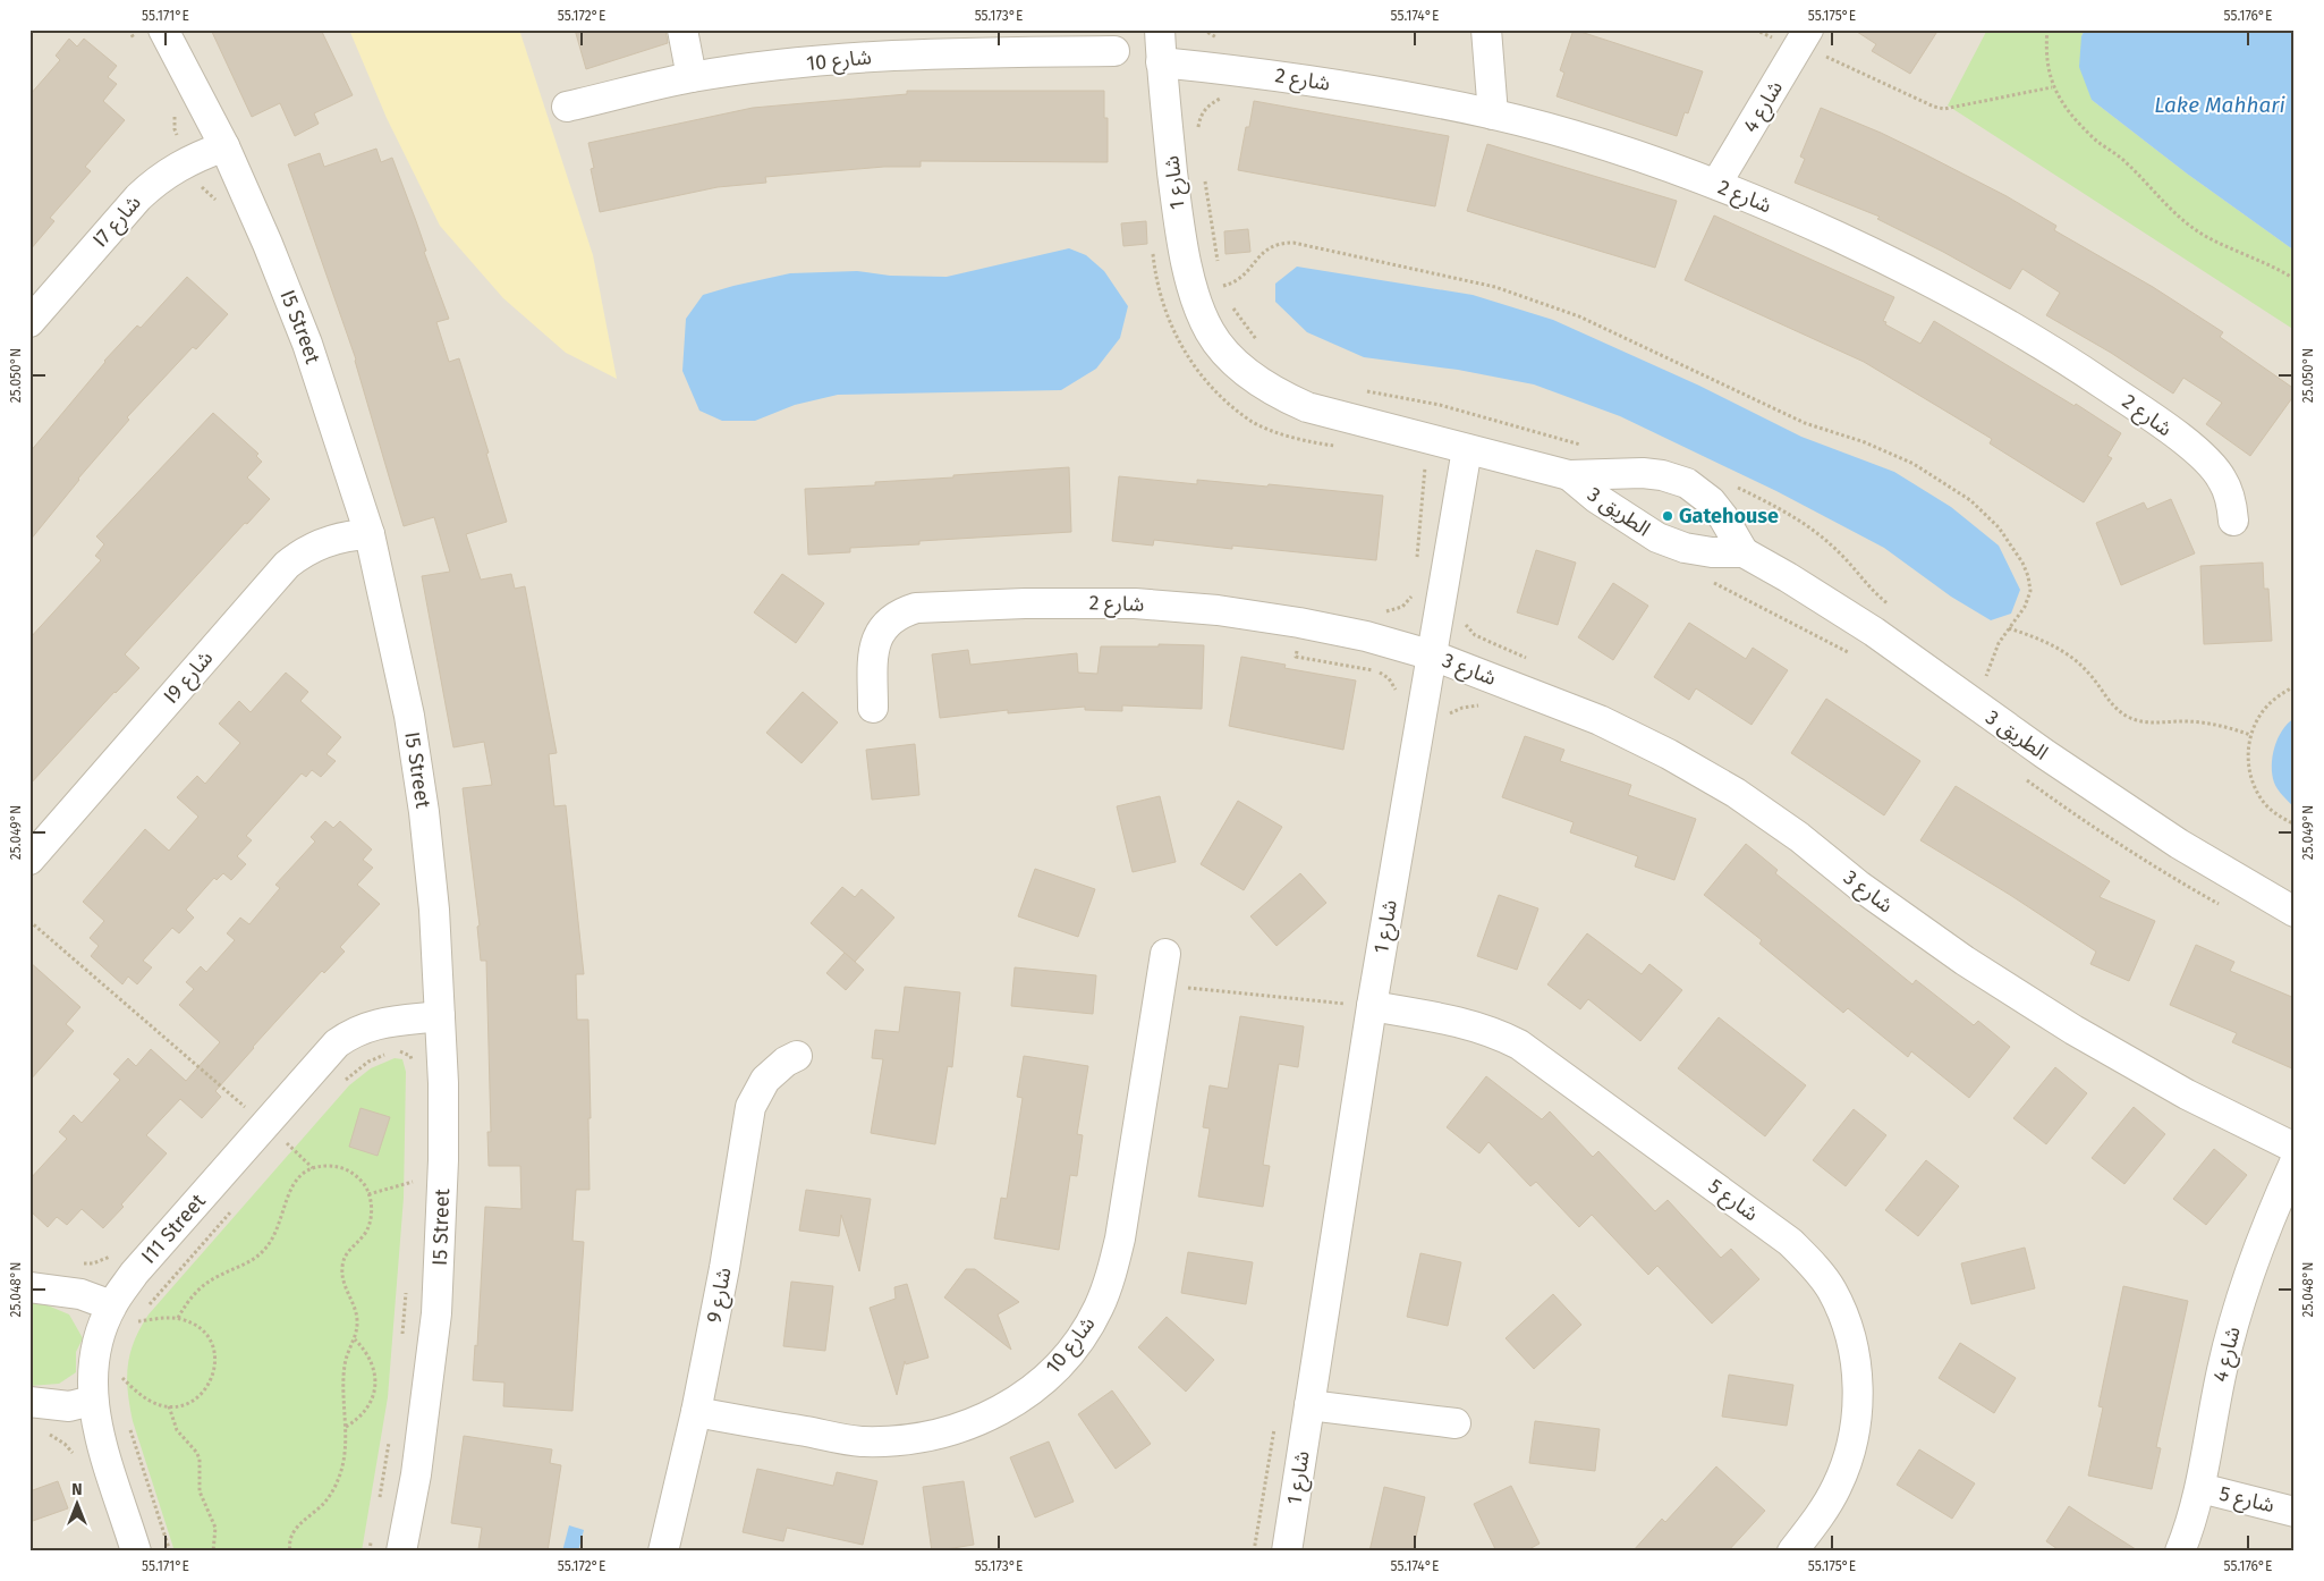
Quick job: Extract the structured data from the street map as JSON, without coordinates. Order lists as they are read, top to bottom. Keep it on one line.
{"streets":{"street":["شارع 10","شارع 2","شارع 4","شارع 1","I7 شارع","I5 Street","3 الطريق","شارع 3","I9 شارع","شارع 5","I11 Street","شارع 9"]},"crossings":[["شارع 10","شارع 9"],["شارع 2","شارع 4"],["شارع 2","شارع 1"],["شارع 2","شارع 3"],["شارع 4","شارع 5"],["شارع 1","شارع 3"],["شارع 1","شارع 5"],["I7 شارع","I5 Street"],["I5 Street","I9 شارع"],["I5 Street","I11 Street"]],"water":["Lake Mahhari"],"places":["Gatehouse"],"north":"top","coordinates":["55.171°E","55.172°E","55.173°E","55.174°E","55.175°E","55.176°E","25.050°N","25.049°N","25.048°N"]}
